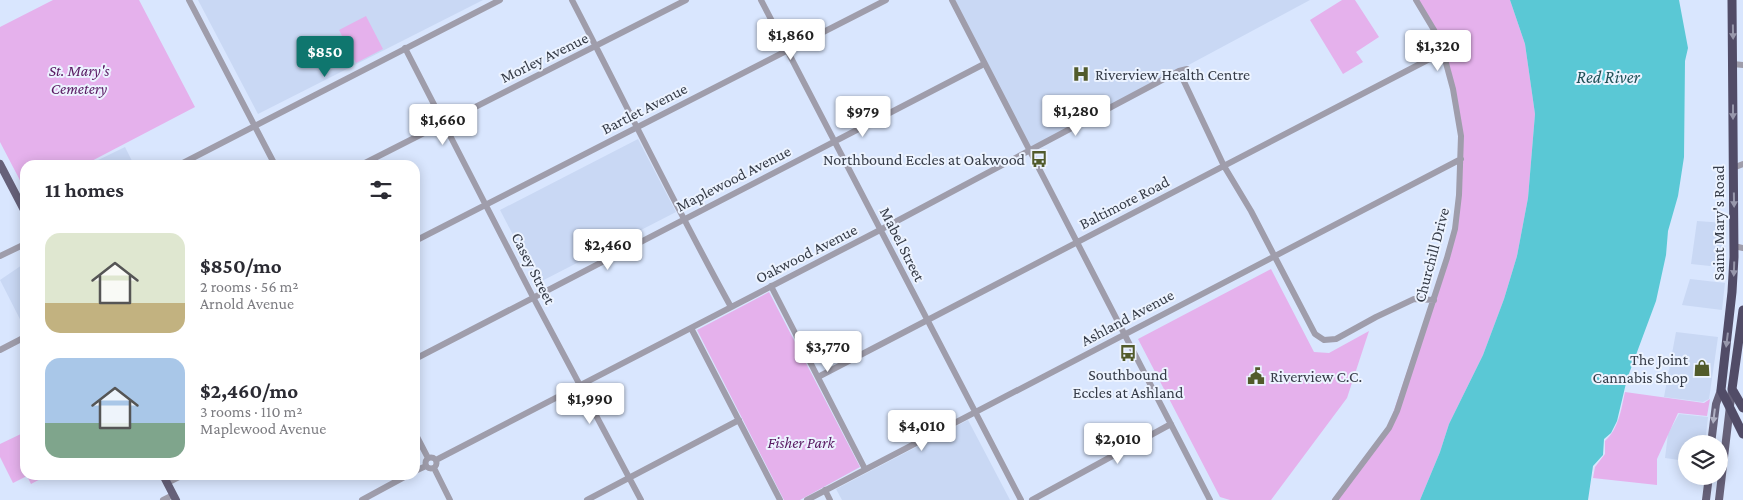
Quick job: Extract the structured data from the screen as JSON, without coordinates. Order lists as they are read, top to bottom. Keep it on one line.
{"streets":{"highway":["Saint Mary's Road"],"street":["Morley Avenue","Bartlet Avenue","Maplewood Avenue","Baltimore Road","Mabel Street","Oakwood Avenue","Churchill Drive","Casey Street","Ashland Avenue"]},"crossings":[["Morley Avenue","Casey Street"],["Bartlet Avenue","Mabel Street"],["Bartlet Avenue","Casey Street"],["Maplewood Avenue","Mabel Street"],["Maplewood Avenue","Casey Street"],["Baltimore Road","Mabel Street"],["Baltimore Road","Churchill Drive"],["Mabel Street","Oakwood Avenue"],["Mabel Street","Ashland Avenue"],["Oakwood Avenue","Casey Street"],["Churchill Drive","Ashland Avenue"]],"one_way":["Saint Mary's Road"],"water":["Red River"],"parks":["St. Mary's Cemetery","Fisher Park"],"places":{"hospital":["Riverview Health Centre"],"bus stop":["Northbound Eccles at Oakwood","Southbound Eccles at Ashland"],"shop":["The Joint Cannabis Shop"],"public building":["Riverview C.C."]},"page":{"price":["$1,860","$1,320","$850","$1,280","$979","$1,660","$2,460","$3,770","$1,990","$4,010","$2,010"],"heading":"11 homes","list":[{"name":"$850/mo","note":"2 rooms · 56 m² · Arnold Avenue"},{"name":"$2,460/mo","note":"3 rooms · 110 m² · Maplewood Avenue"}]}}
